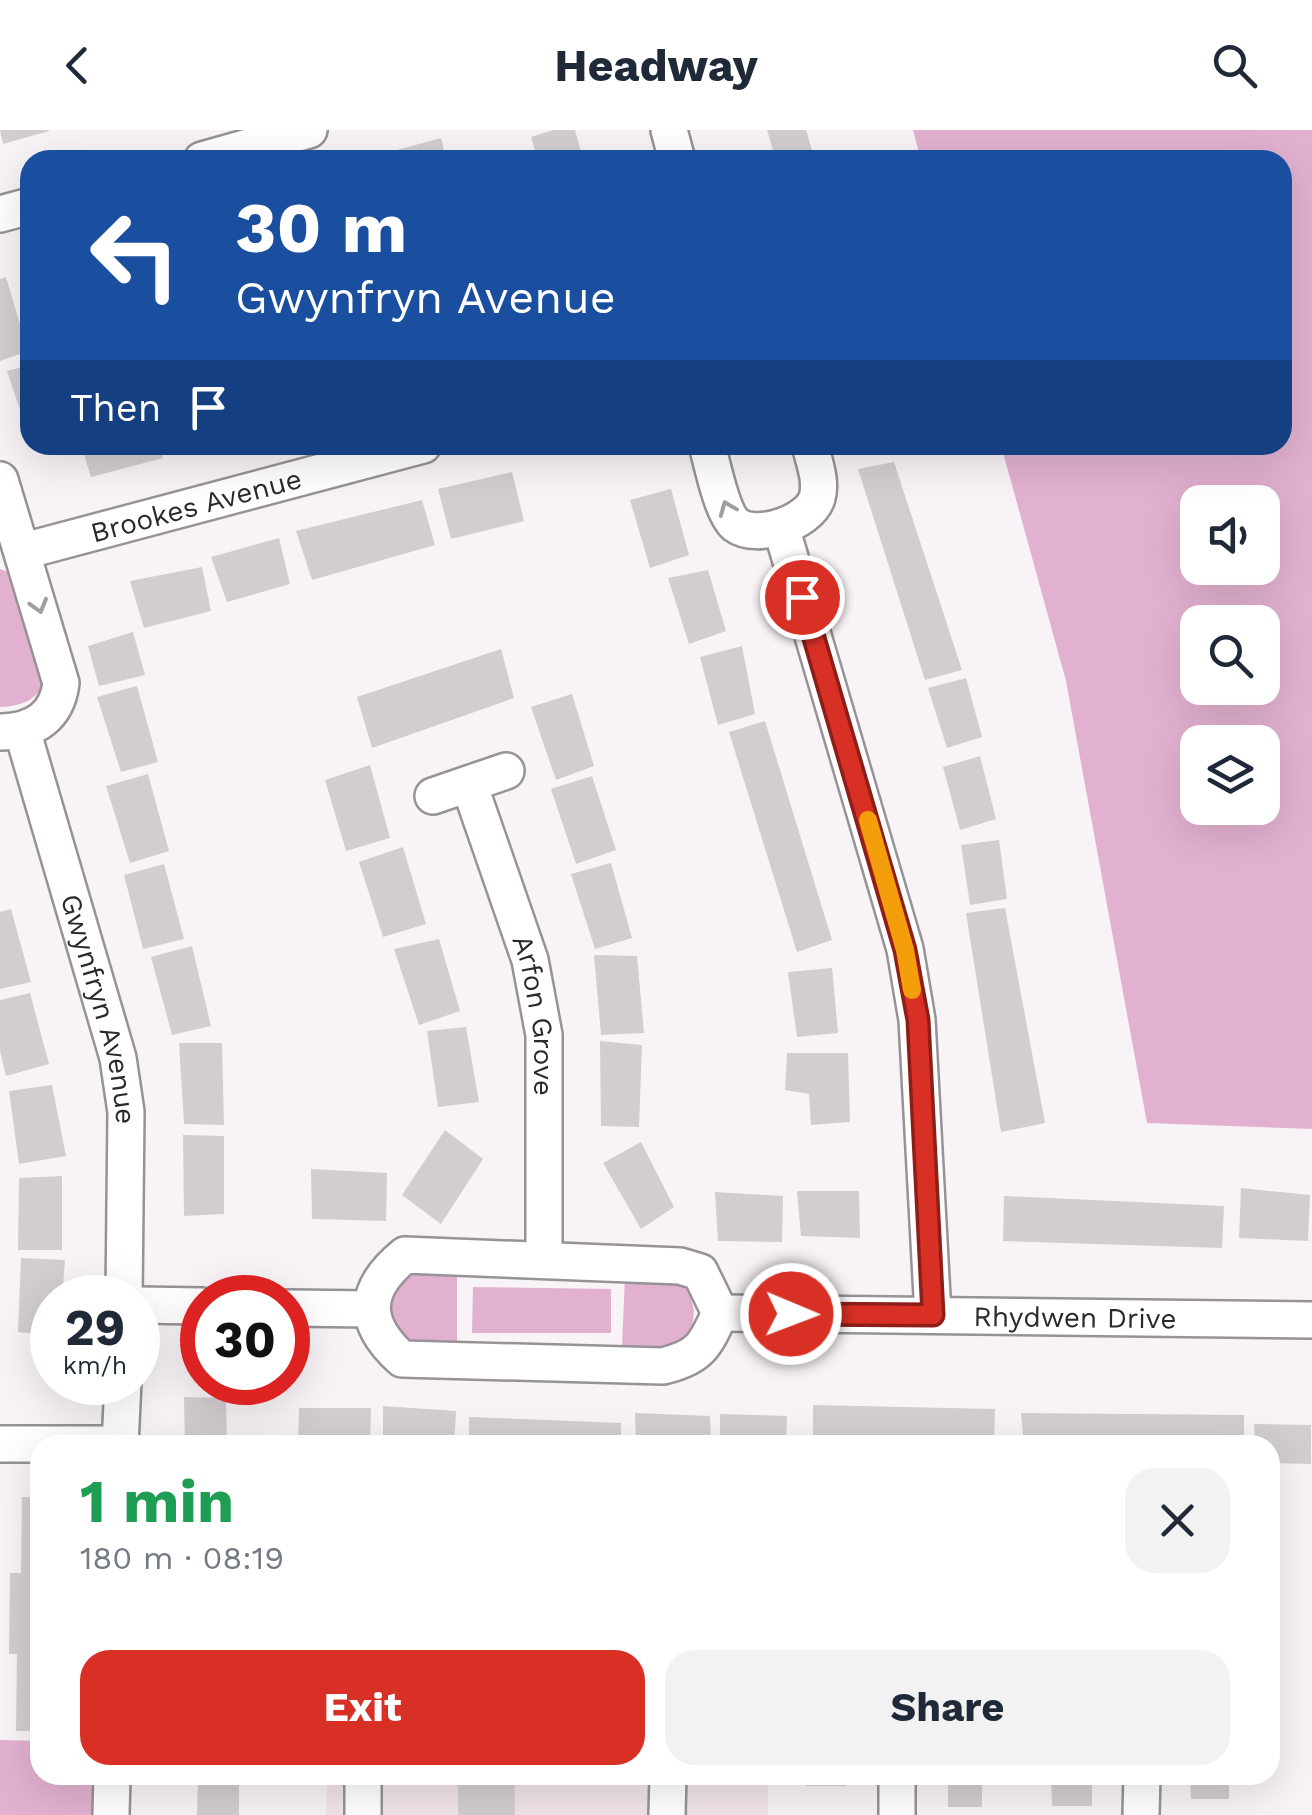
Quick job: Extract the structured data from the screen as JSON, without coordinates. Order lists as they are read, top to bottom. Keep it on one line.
{"streets":{"street":["Brookes Avenue","Gwynfryn Avenue","Arfon Grove","Rhydwen Drive"]},"crossings":[["Brookes Avenue","Gwynfryn Avenue"]],"page":{"header":"Headway","turn":["30 m","Gwynfryn Avenue"],"then":"Then","speed":"29 km/h","limit":"30","heading":["1 min","180 m · 08:19"],"buttons":["Exit","Share"]}}
